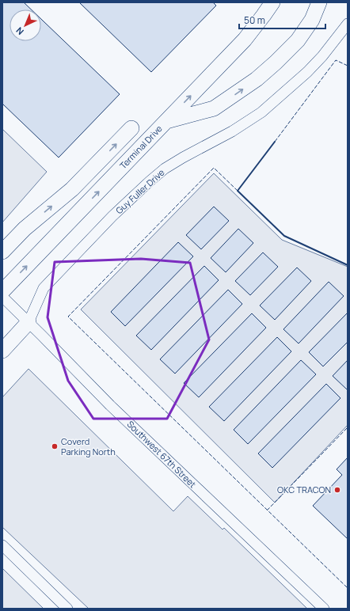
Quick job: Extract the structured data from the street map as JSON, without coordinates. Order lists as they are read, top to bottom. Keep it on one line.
{"streets":{"main road":["Terminal Drive","Guy Fuller Drive"],"street":["Southwest 67th Street"]},"crossings":[["Guy Fuller Drive","Southwest 67th Street"]],"places":["Coverd Parking North","OKC TRACON"],"scale_bar":"50 m","north":"bottom left"}
